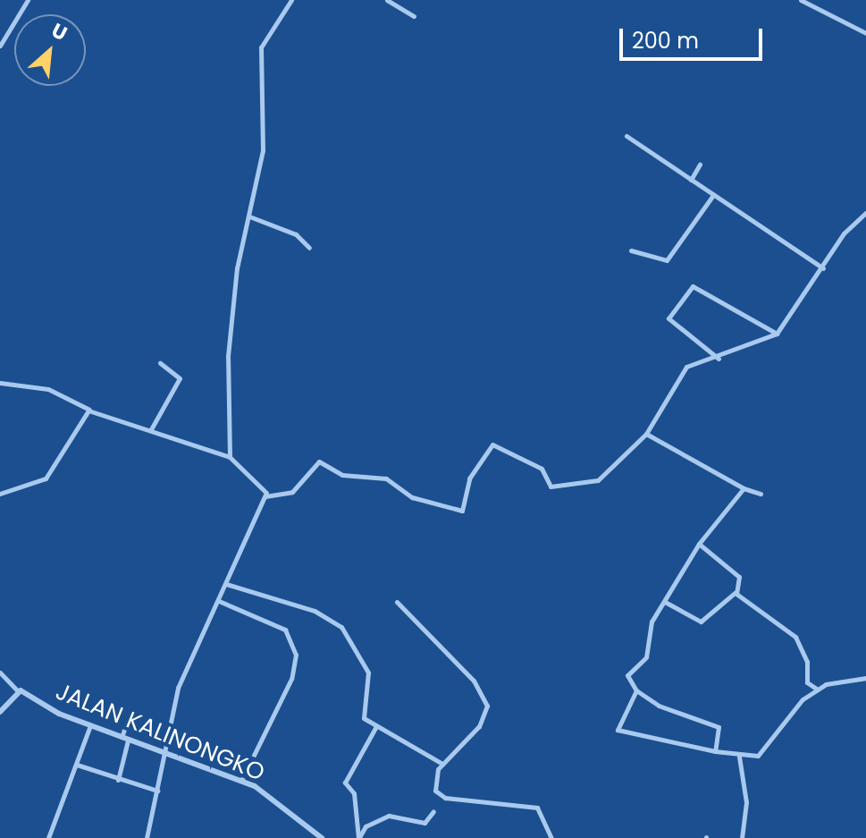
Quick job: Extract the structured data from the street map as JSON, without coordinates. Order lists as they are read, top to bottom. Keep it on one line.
{"streets":{"street":["JALAN KALINONGKO"]},"scale_bar":"200 m","north":"top right"}
